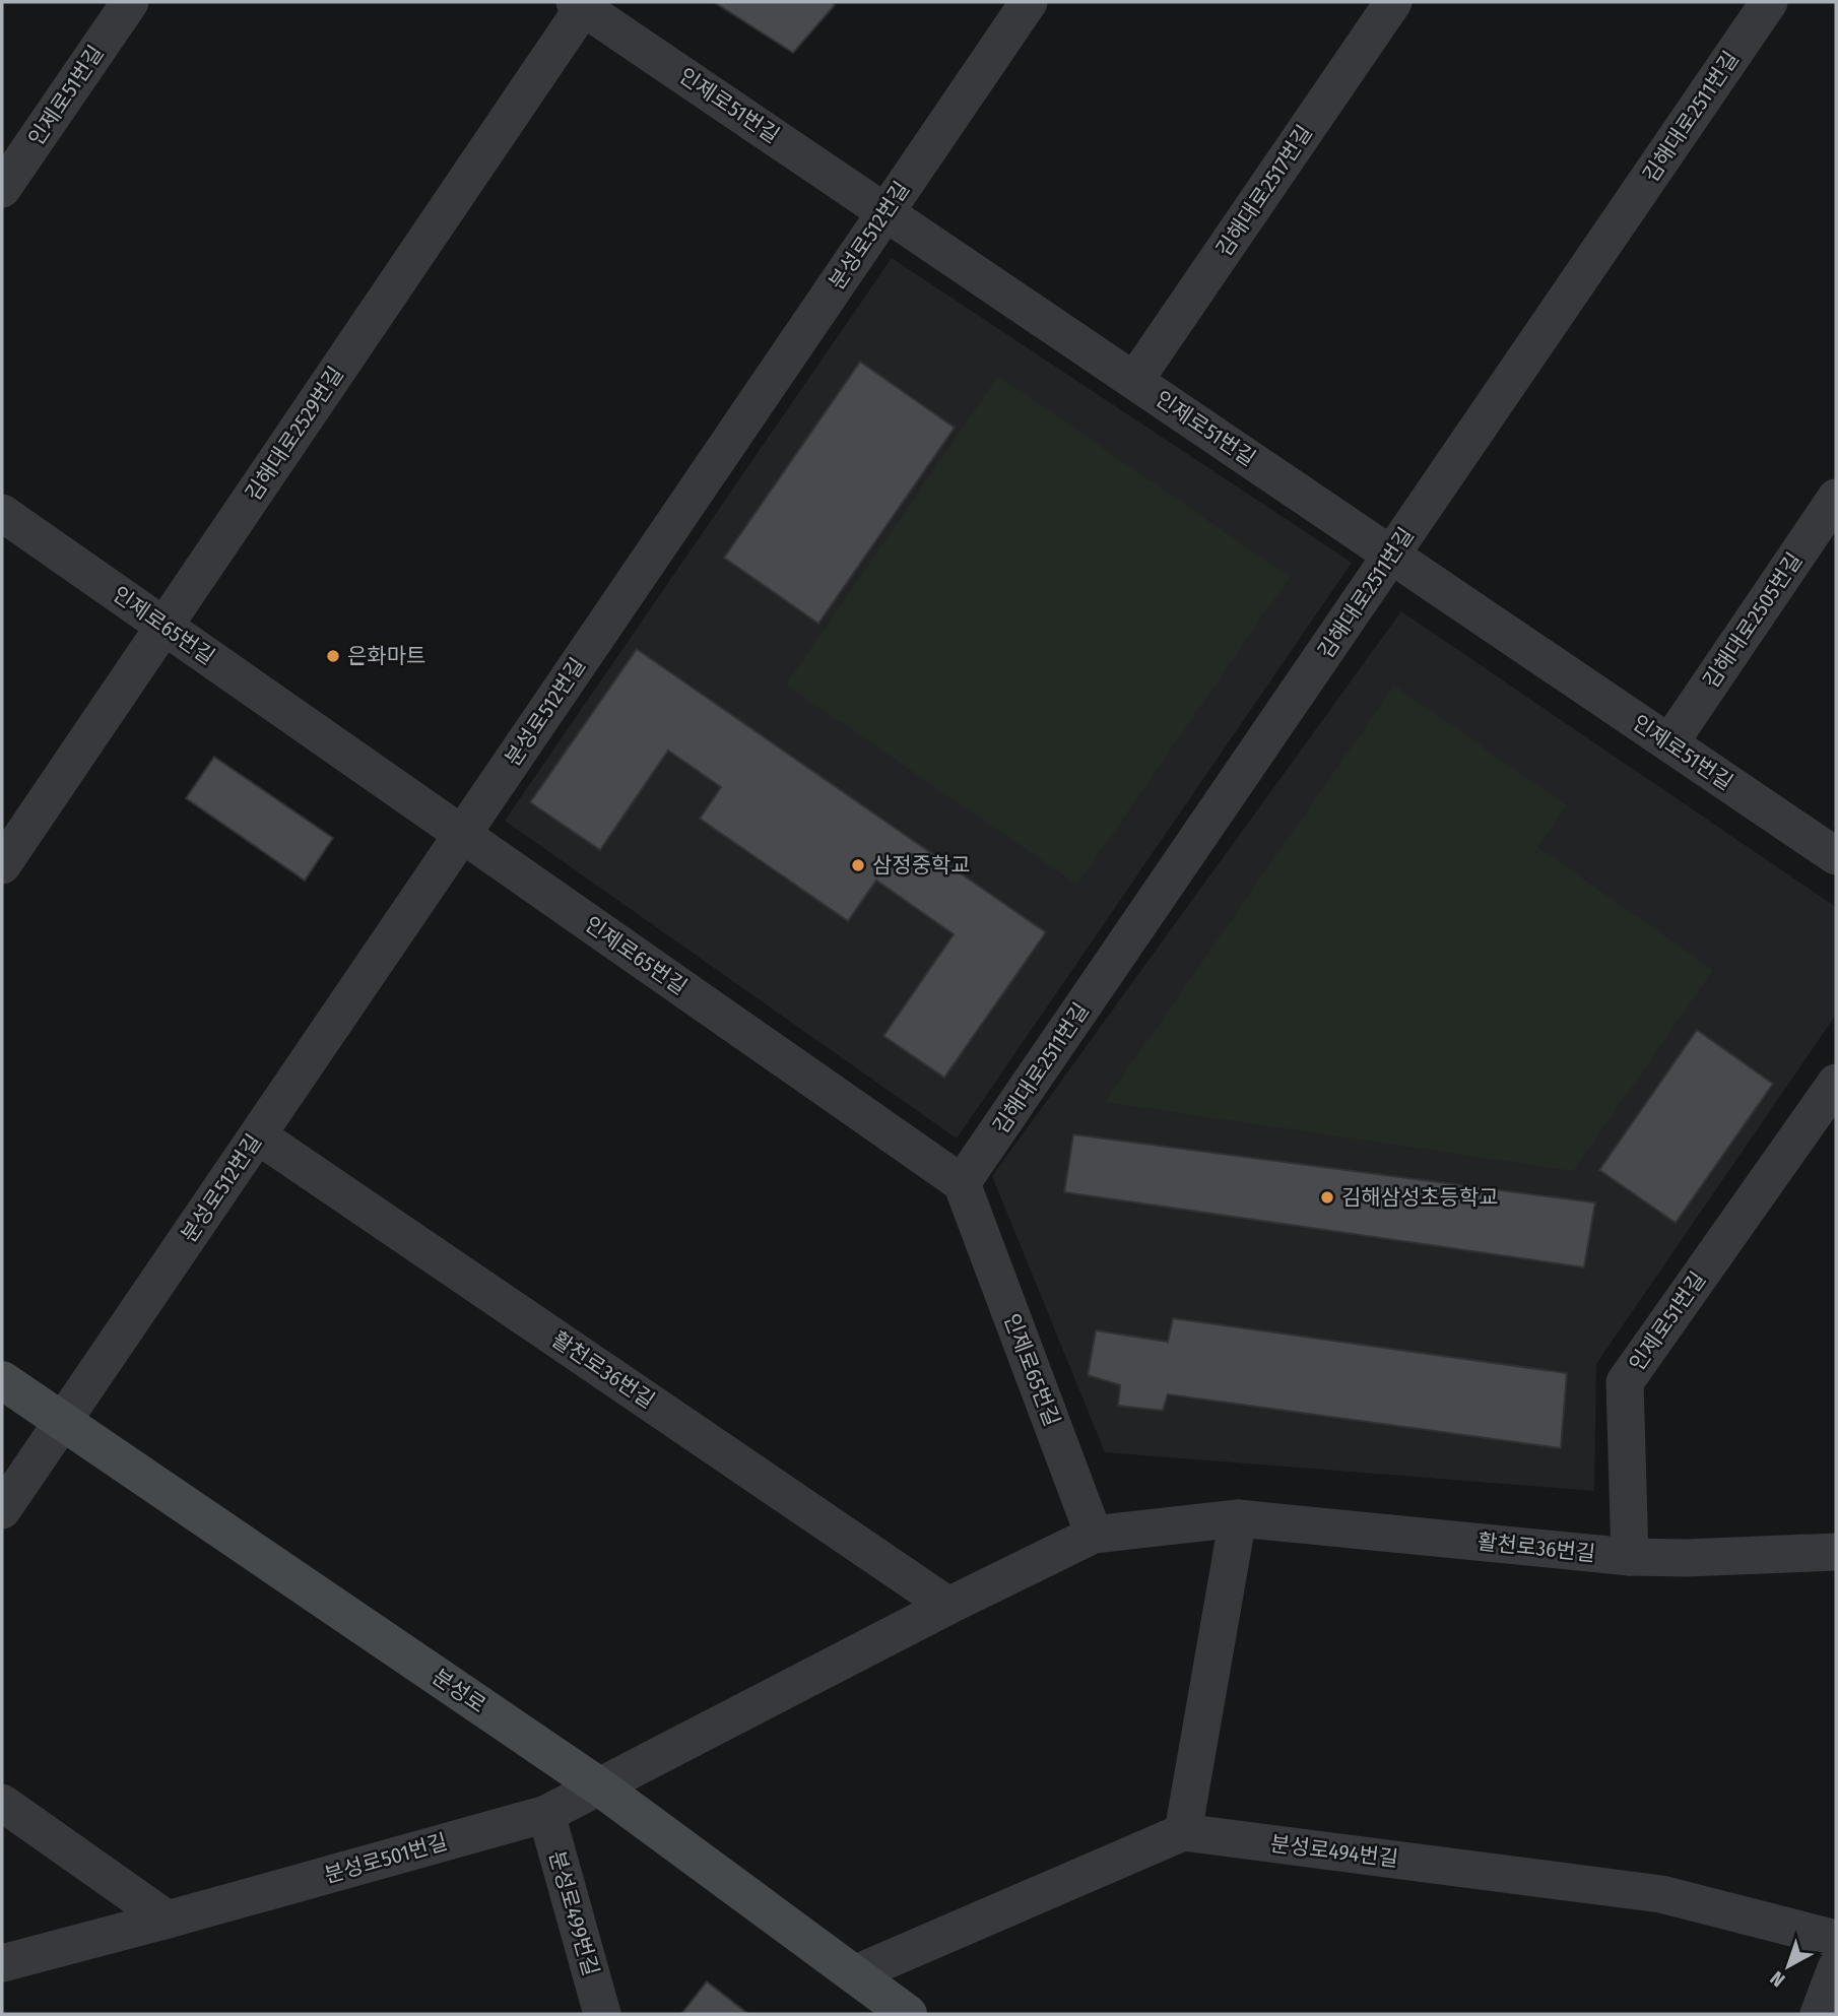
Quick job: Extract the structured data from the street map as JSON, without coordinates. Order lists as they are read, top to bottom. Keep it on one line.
{"streets":{"main road":["분성로"],"street":["인제로51번길","김해대로2511번길","김해대로2517번길","분성로512번길","김해대로2529번길","김해대로2505번길","인제로65번길","활천로36번길","분성로494번길","분성로501번길","분성로499번길"]},"crossings":[["인제로51번길","김해대로2511번길"],["인제로51번길","김해대로2517번길"],["인제로51번길","분성로512번길"],["인제로51번길","김해대로2529번길"],["인제로51번길","김해대로2505번길"],["인제로51번길","활천로36번길"],["김해대로2511번길","인제로65번길"],["분성로512번길","인제로65번길"],["분성로512번길","활천로36번길"],["분성로512번길","분성로"],["김해대로2529번길","인제로65번길"],["인제로65번길","활천로36번길"],["활천로36번길","분성로"],["활천로36번길","분성로501번길"],["분성로","분성로501번길"],["분성로501번길","분성로499번길"]],"places":["은화마트","삼정중학교","김해삼성초등학교"],"north":"bottom left"}
